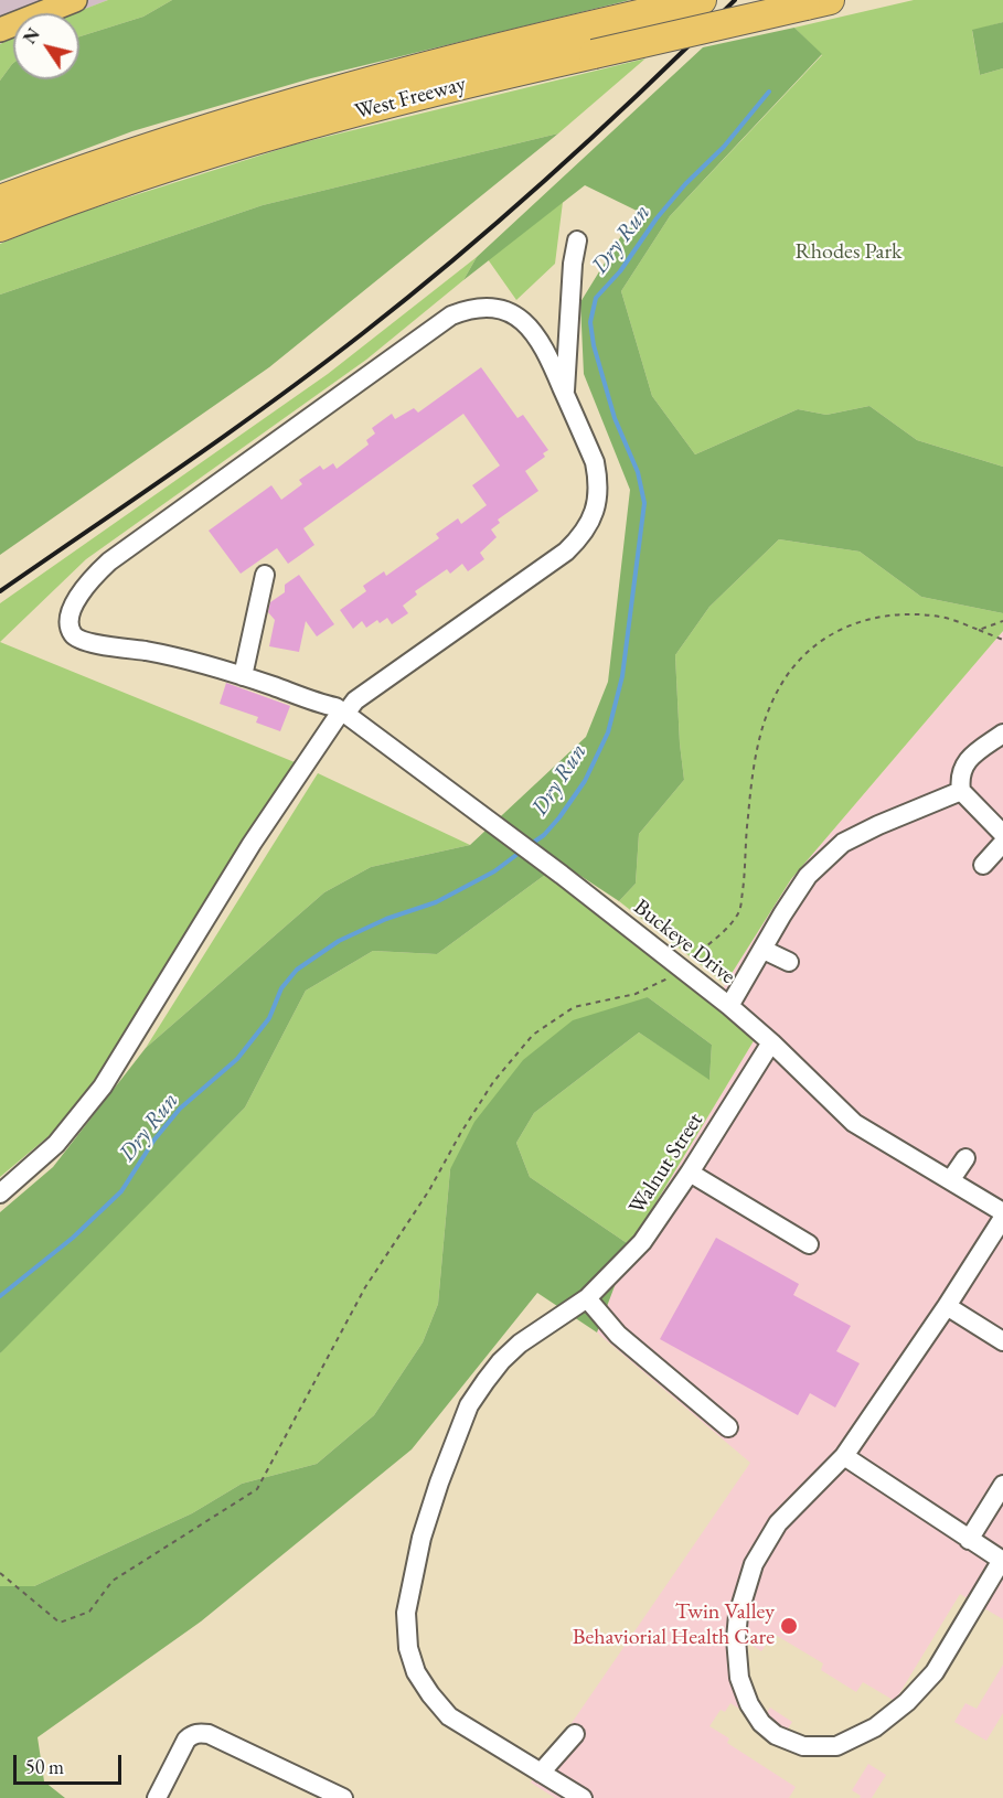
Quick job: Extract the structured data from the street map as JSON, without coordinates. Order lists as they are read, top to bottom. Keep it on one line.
{"streets":{"highway":["West Freeway"],"lane":["Buckeye Drive","Walnut Street"]},"crossings":[["Buckeye Drive","Walnut Street"]],"water":["Dry Run"],"parks":["Rhodes Park"],"places":["Twin Valley Behaviorial Health Care"],"scale_bar":"50 m","north":"top left"}
